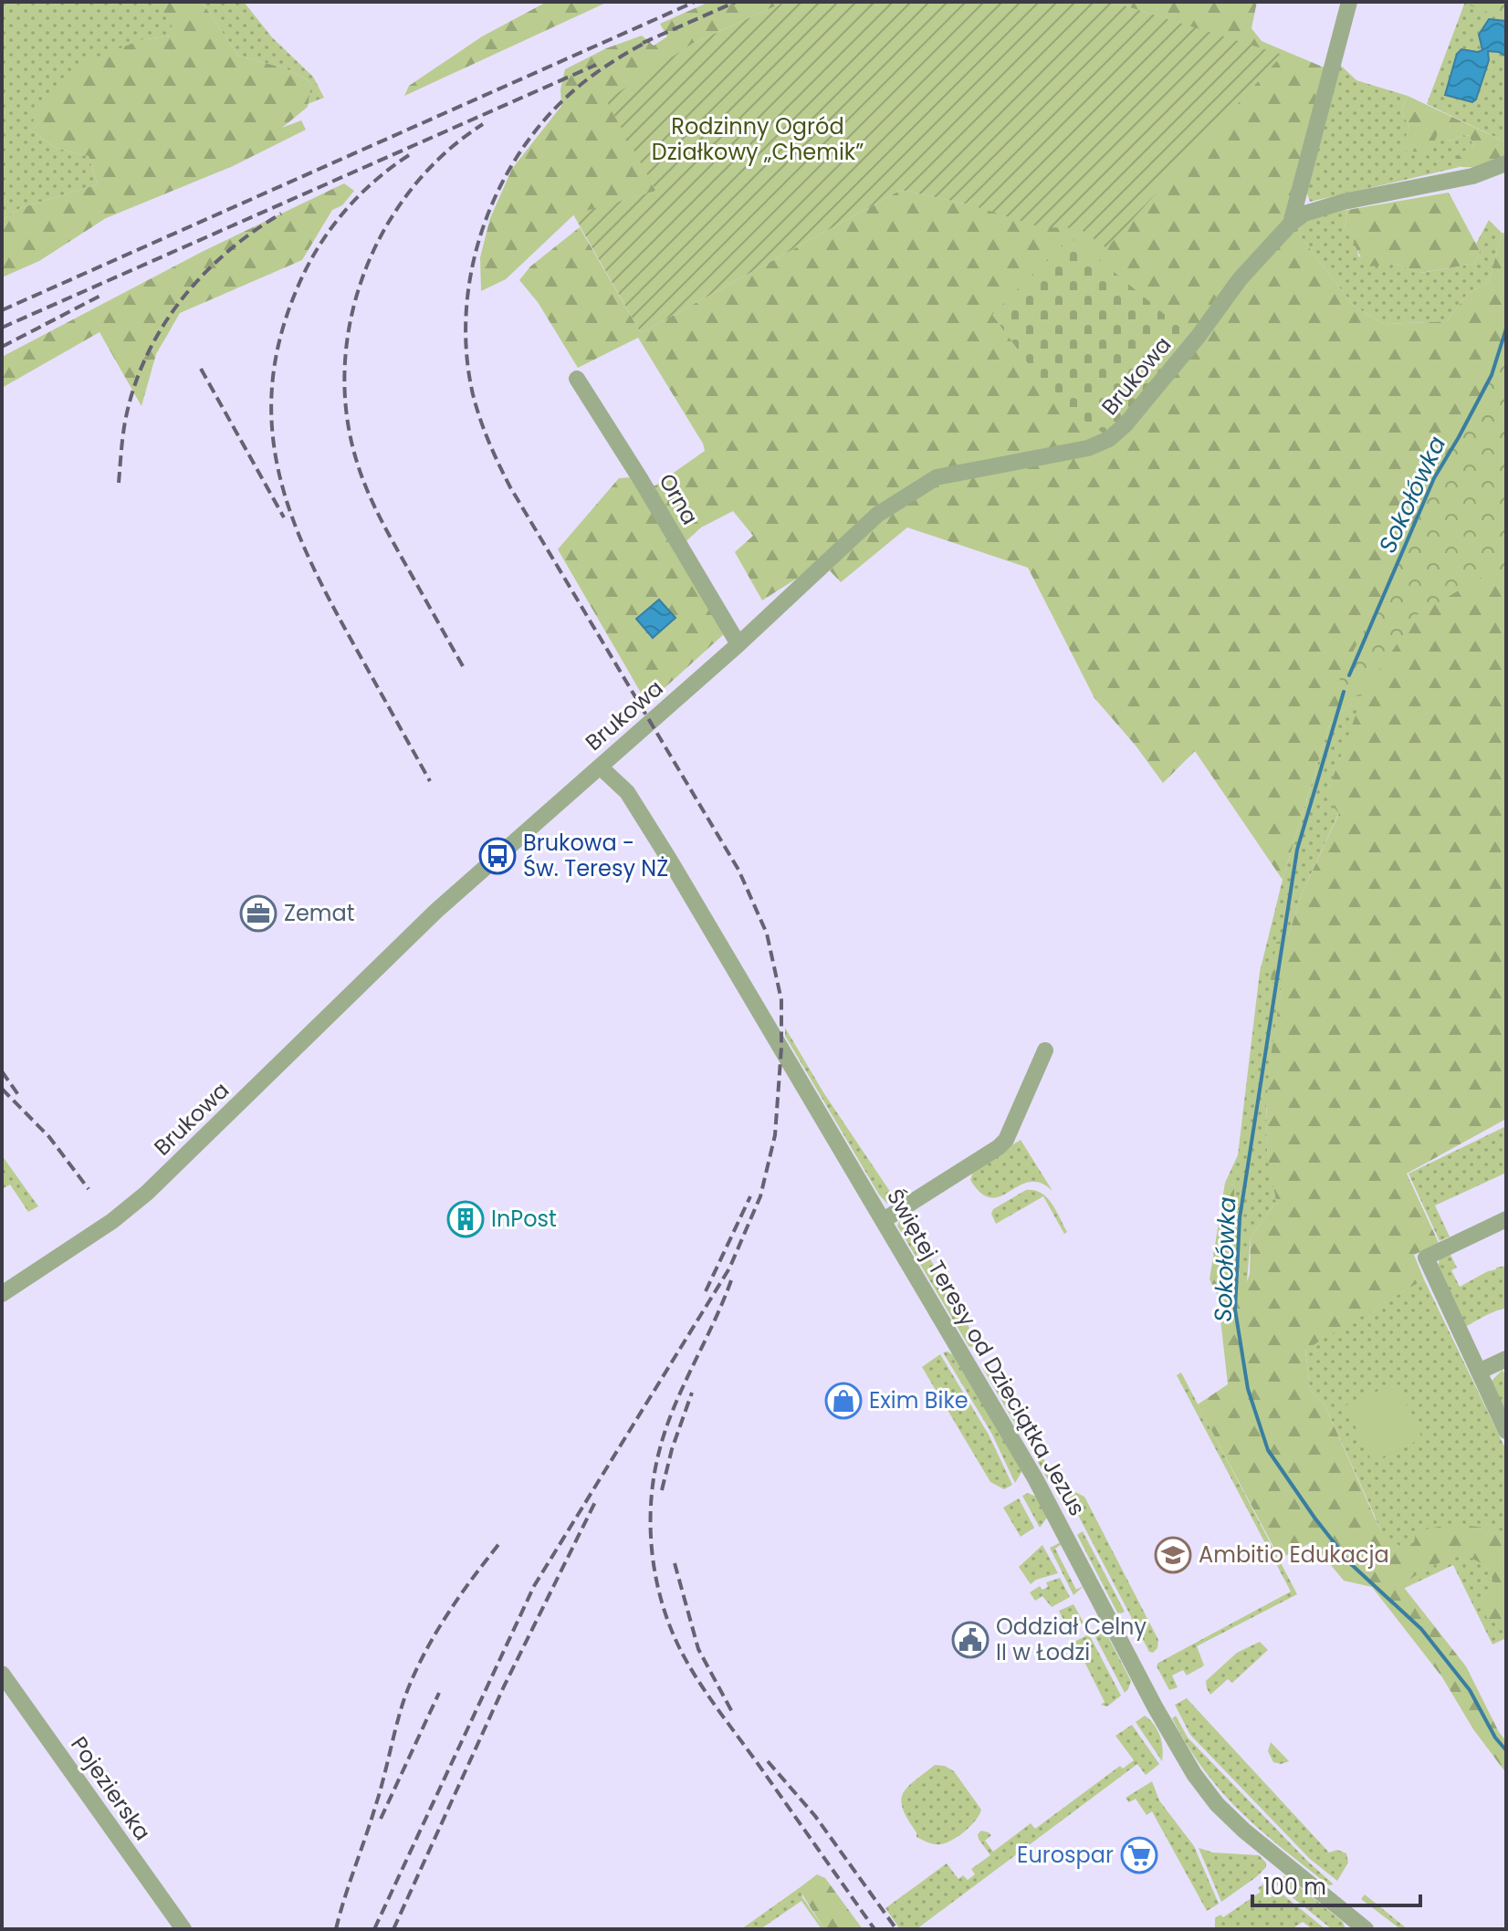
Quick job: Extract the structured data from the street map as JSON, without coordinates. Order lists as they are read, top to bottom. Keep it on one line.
{"streets":{"street":["Brukowa","Orna","Świętej Teresy od Dzieciątka Jezus","Pojezierska"]},"crossings":[["Brukowa","Orna"],["Brukowa","Świętej Teresy od Dzieciątka Jezus"]],"water":["Sokołówka"],"parks":["Rodzinny Ogród Działkowy „Chemik”"],"places":{"bus stop":["Brukowa - Św. Teresy NŻ"],"office":["Zemat"],"building":["InPost"],"shop":["Exim Bike"],"school or university":["Ambitio Edukacja"],"public building":["Oddział Celny II w Łodzi"],"supermarket":["Eurospar"]},"scale_bar":"100 m"}
